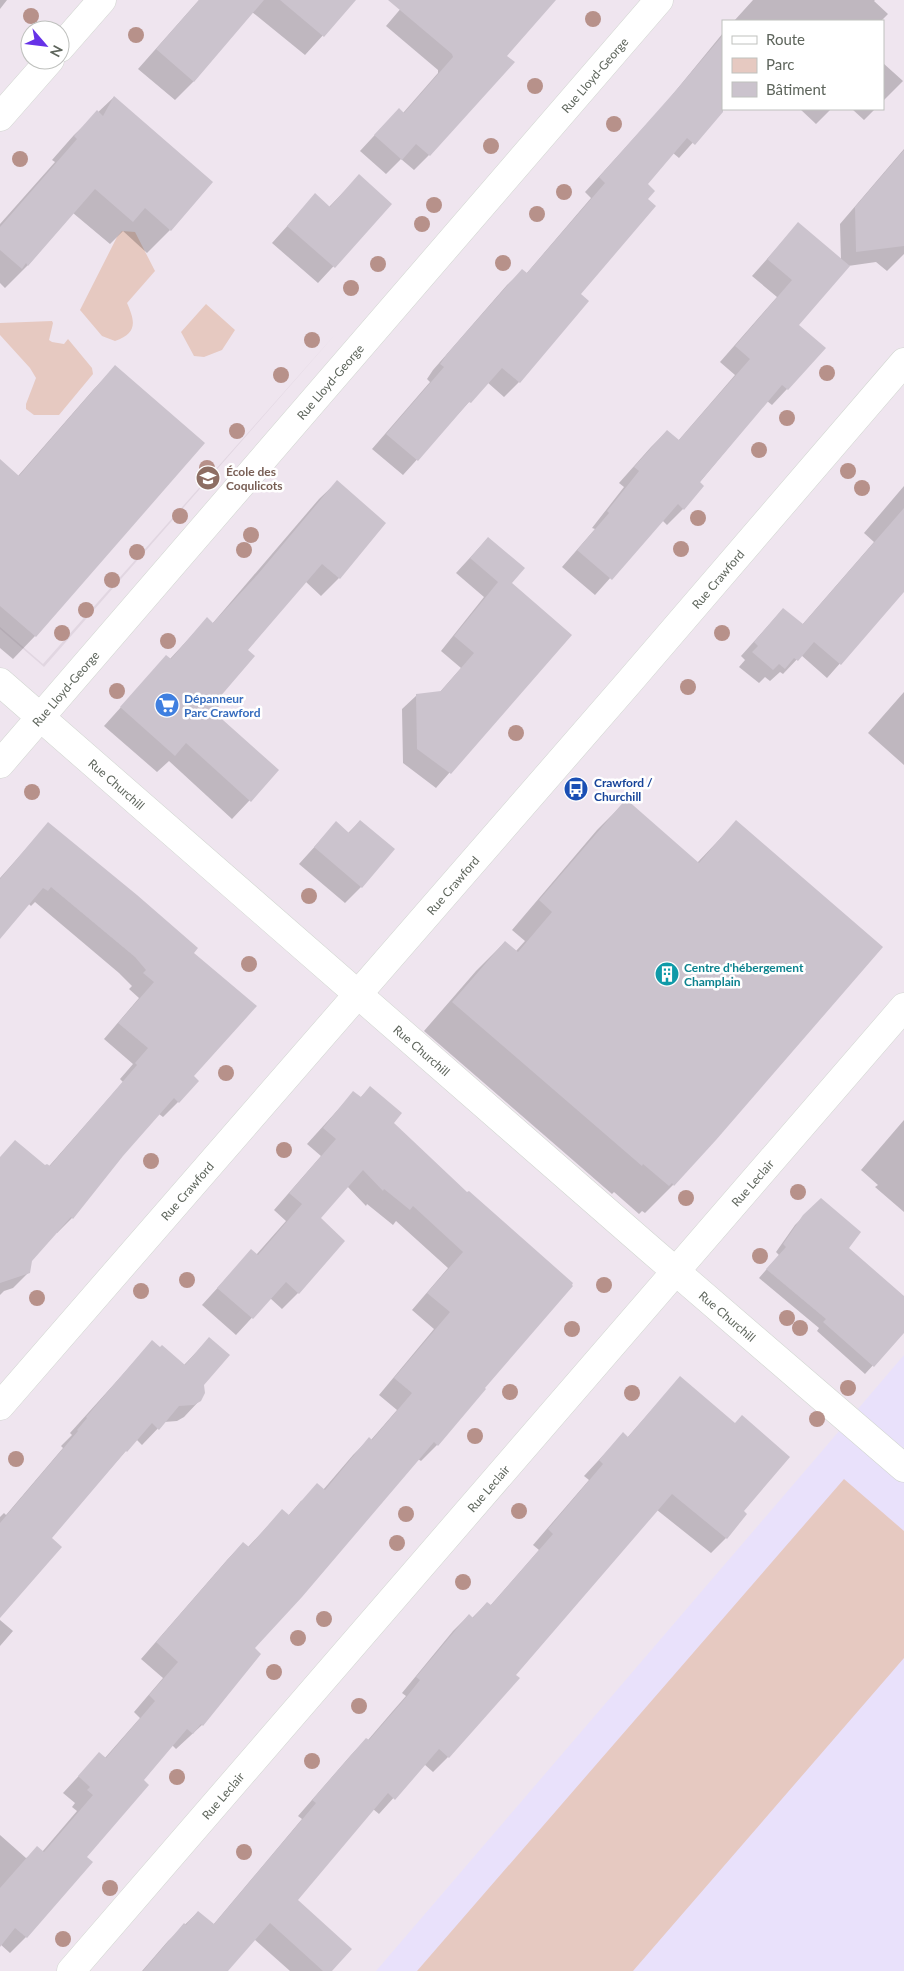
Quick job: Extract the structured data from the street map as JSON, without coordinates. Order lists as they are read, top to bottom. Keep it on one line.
{"streets":{"street":["Rue Lloyd-George","Rue Crawford","Rue Churchill","Rue Leclair"]},"crossings":[["Rue Lloyd-George","Rue Churchill"],["Rue Crawford","Rue Churchill"],["Rue Churchill","Rue Leclair"]],"places":{"school or university":["École des Coqulicots"],"supermarket":["Dépanneur Parc Crawford"],"bus stop":["Crawford / Churchill"],"building":["Centre d'hébergement Champlain"]},"legend":["Route","Parc","Bâtiment"],"north":"bottom right"}
